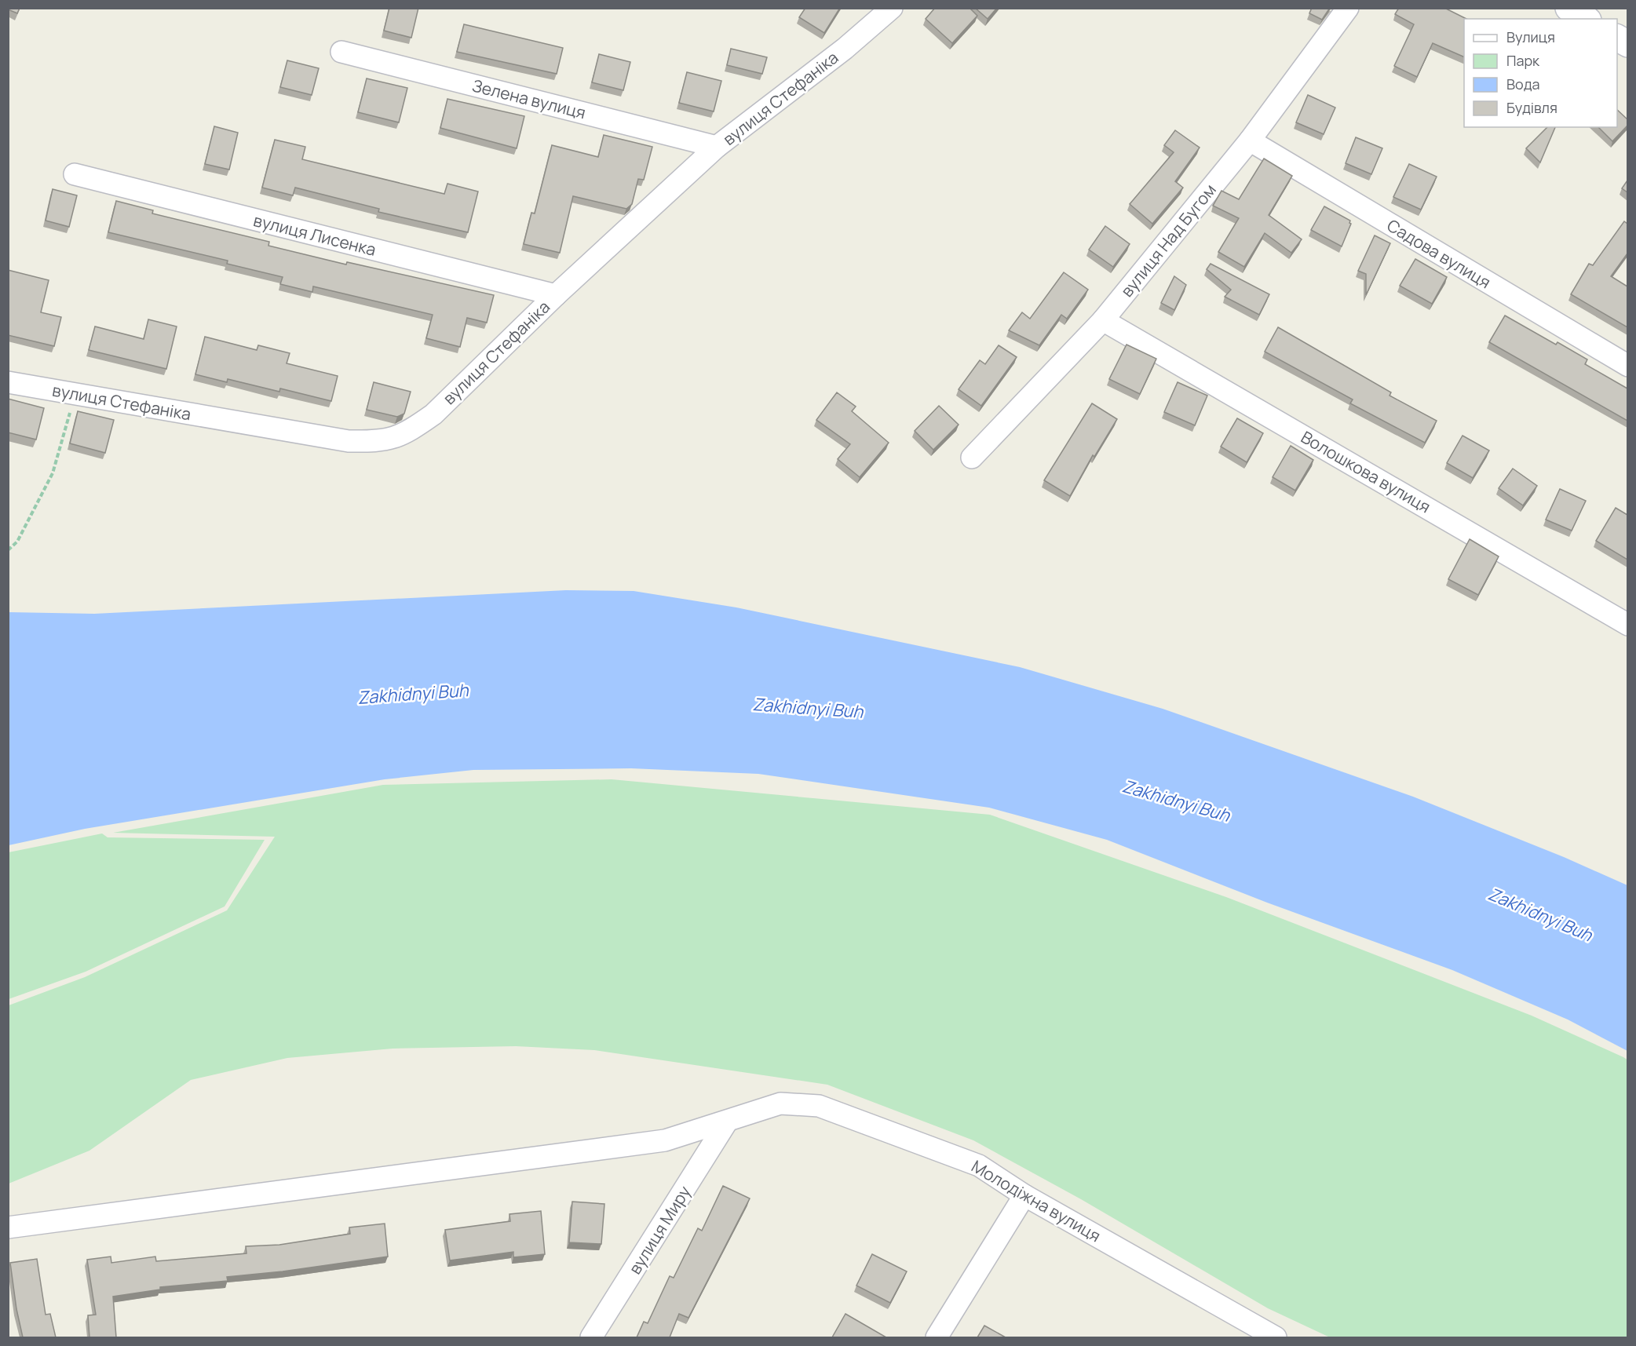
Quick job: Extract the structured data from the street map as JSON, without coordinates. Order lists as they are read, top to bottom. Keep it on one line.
{"streets":{"street":["вулиця Стефаніка","Зелена вулиця","вулиця Лисенка","вулиця Над Бугом","Садова вулиця","Волошкова вулиця","Молодіжна вулиця","вулиця Миру"]},"crossings":[["вулиця Стефаніка","Зелена вулиця"],["вулиця Стефаніка","вулиця Лисенка"],["вулиця Над Бугом","Садова вулиця"],["вулиця Над Бугом","Волошкова вулиця"],["Молодіжна вулиця","вулиця Миру"]],"water":["Zakhidnyi Buh"],"legend":["Вулиця","Парк","Вода","Будівля"]}
